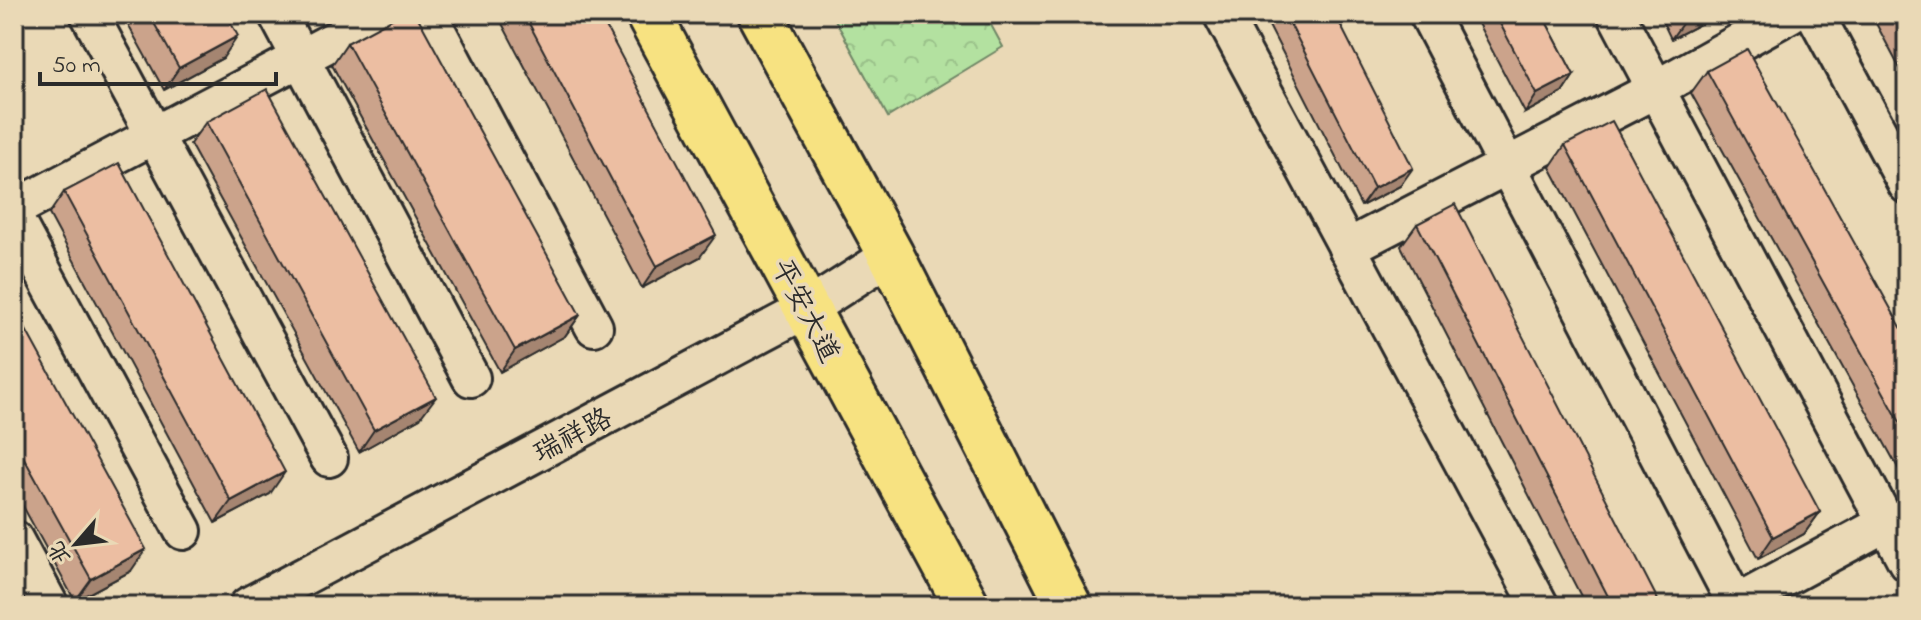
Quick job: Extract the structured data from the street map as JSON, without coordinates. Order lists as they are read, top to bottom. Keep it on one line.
{"streets":{"main road":["平安大道"],"street":["瑞祥路"]},"crossings":[["平安大道","瑞祥路"]],"scale_bar":"50 m","north":"bottom left"}
